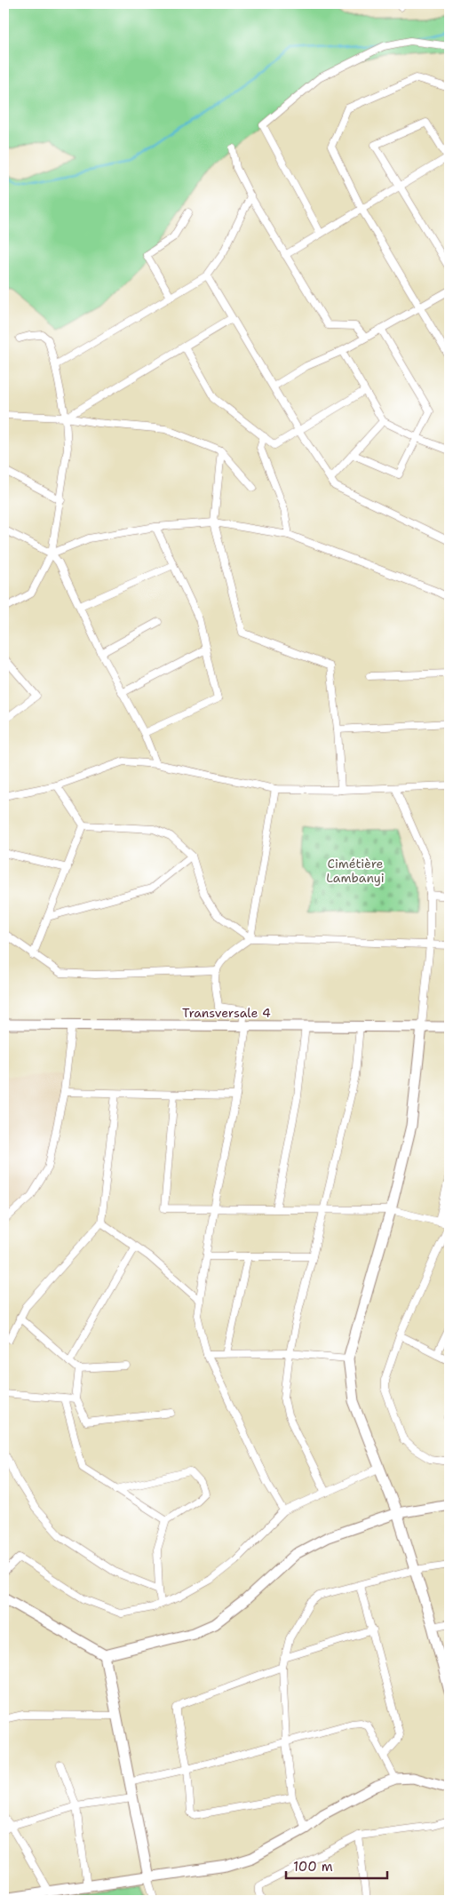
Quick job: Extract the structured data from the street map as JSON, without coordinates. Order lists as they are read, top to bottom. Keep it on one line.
{"streets":{"street":["Transversale 4"]},"parks":["Cimétière Lambanyi"],"scale_bar":"100 m"}
